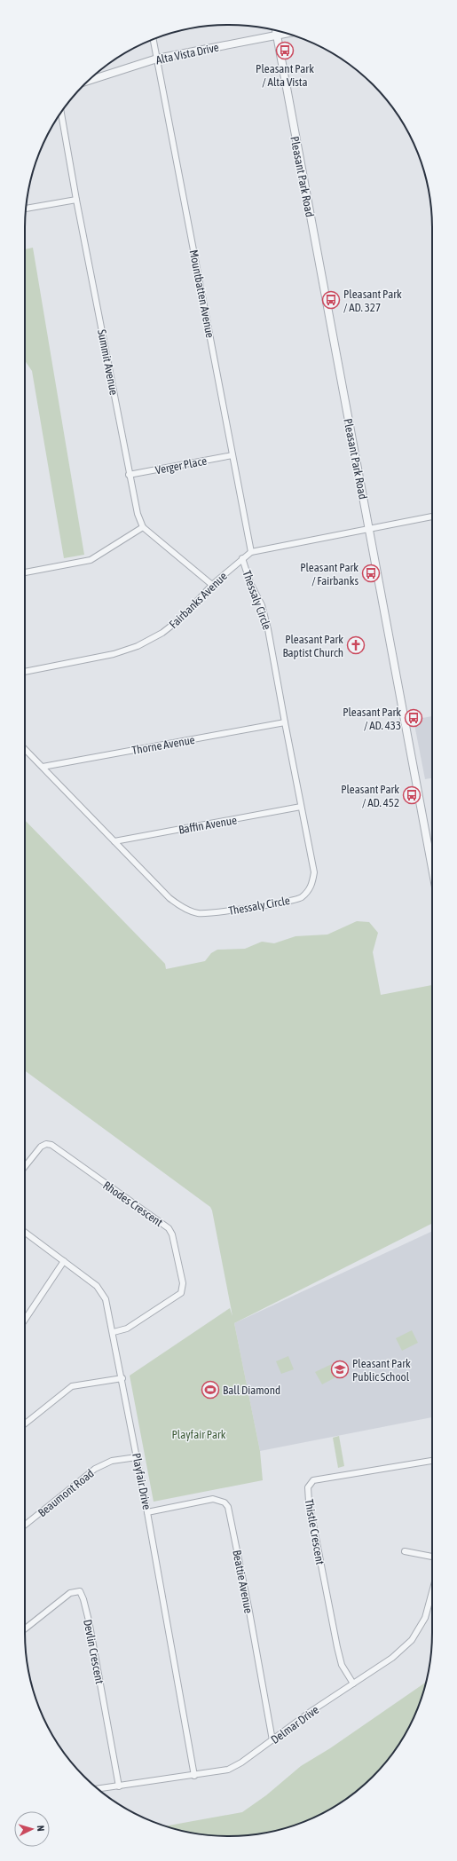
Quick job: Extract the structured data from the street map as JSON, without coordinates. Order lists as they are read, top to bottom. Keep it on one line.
{"streets":{"street":["Alta Vista Drive","Pleasant Park Road","Mountbatten Avenue","Summit Avenue","Verger Place","Fairbanks Avenue","Thessaly Circle","Thorne Avenue","Baffin Avenue","Rhodes Crescent","Playfair Drive","Beaumont Road","Thistle Crescent","Beattie Avenue","Devlin Crescent","Delmar Drive"]},"crossings":[["Alta Vista Drive","Pleasant Park Road"],["Alta Vista Drive","Mountbatten Avenue"],["Pleasant Park Road","Fairbanks Avenue"],["Mountbatten Avenue","Verger Place"],["Mountbatten Avenue","Fairbanks Avenue"],["Summit Avenue","Verger Place"],["Fairbanks Avenue","Thessaly Circle"],["Thessaly Circle","Thorne Avenue"],["Thessaly Circle","Baffin Avenue"],["Rhodes Crescent","Playfair Drive"],["Playfair Drive","Beaumont Road"],["Playfair Drive","Beattie Avenue"],["Playfair Drive","Delmar Drive"],["Thistle Crescent","Delmar Drive"],["Beattie Avenue","Delmar Drive"],["Devlin Crescent","Delmar Drive"]],"parks":["Playfair Park"],"places":{"bus stop":["Pleasant Park / Alta Vista","Pleasant Park / AD. 327","Pleasant Park / Fairbanks","Pleasant Park / AD. 433","Pleasant Park / AD. 452"],"church":["Pleasant Park Baptist Church"],"school or university":["Pleasant Park Public School"],"sports":["Ball Diamond"]},"north":"right"}
